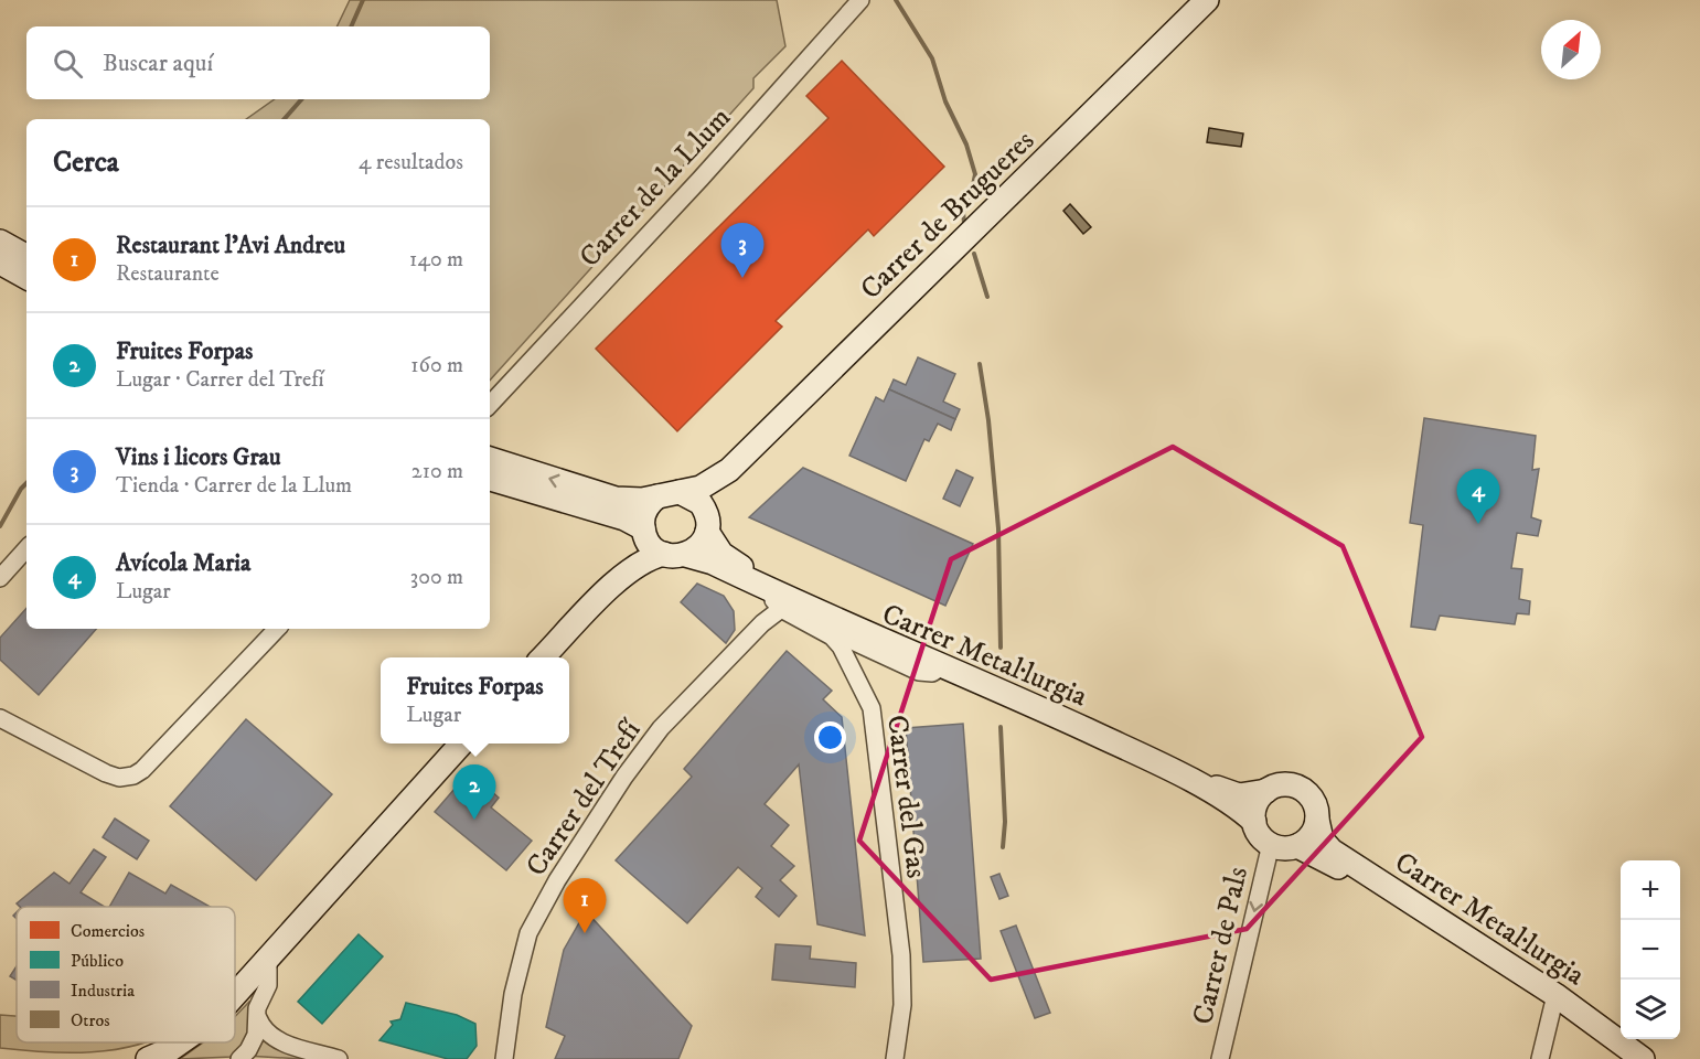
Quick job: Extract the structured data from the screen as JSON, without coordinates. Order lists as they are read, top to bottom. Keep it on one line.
{"streets":{"main road":["Carrer de Brugueres","Carrer Metal·lurgia"],"street":["Carrer de la Llum","Carrer del Gas","Carrer del Trefí","Carrer de Pals"]},"crossings":[["Carrer Metal·lurgia","Carrer del Gas"],["Carrer Metal·lurgia","Carrer de Pals"],["Carrer del Gas","Carrer del Trefí"]],"one_way":["Carrer de Pals"],"legend":["Comercios","Público","Industria","Otros"],"north":"top right","page":{"search":"Buscar aquí","heading":["Cerca","4 resultados"],"list":[{"mark":"1","name":"Restaurant l'Avi Andreu","note":"Restaurante","value":"140 m"},{"mark":"2","name":"Fruites Forpas","note":"Lugar · Carrer del Trefí","value":"160 m"},{"mark":"3","name":"Vins i licors Grau","note":"Tienda · Carrer de la Llum","value":"210 m"},{"mark":"4","name":"Avícola Maria","note":"Lugar","value":"300 m"}],"pins":["3","4","2","1"],"popup":["Fruites Forpas","Lugar"],"map_buttons":["+","−"]}}
